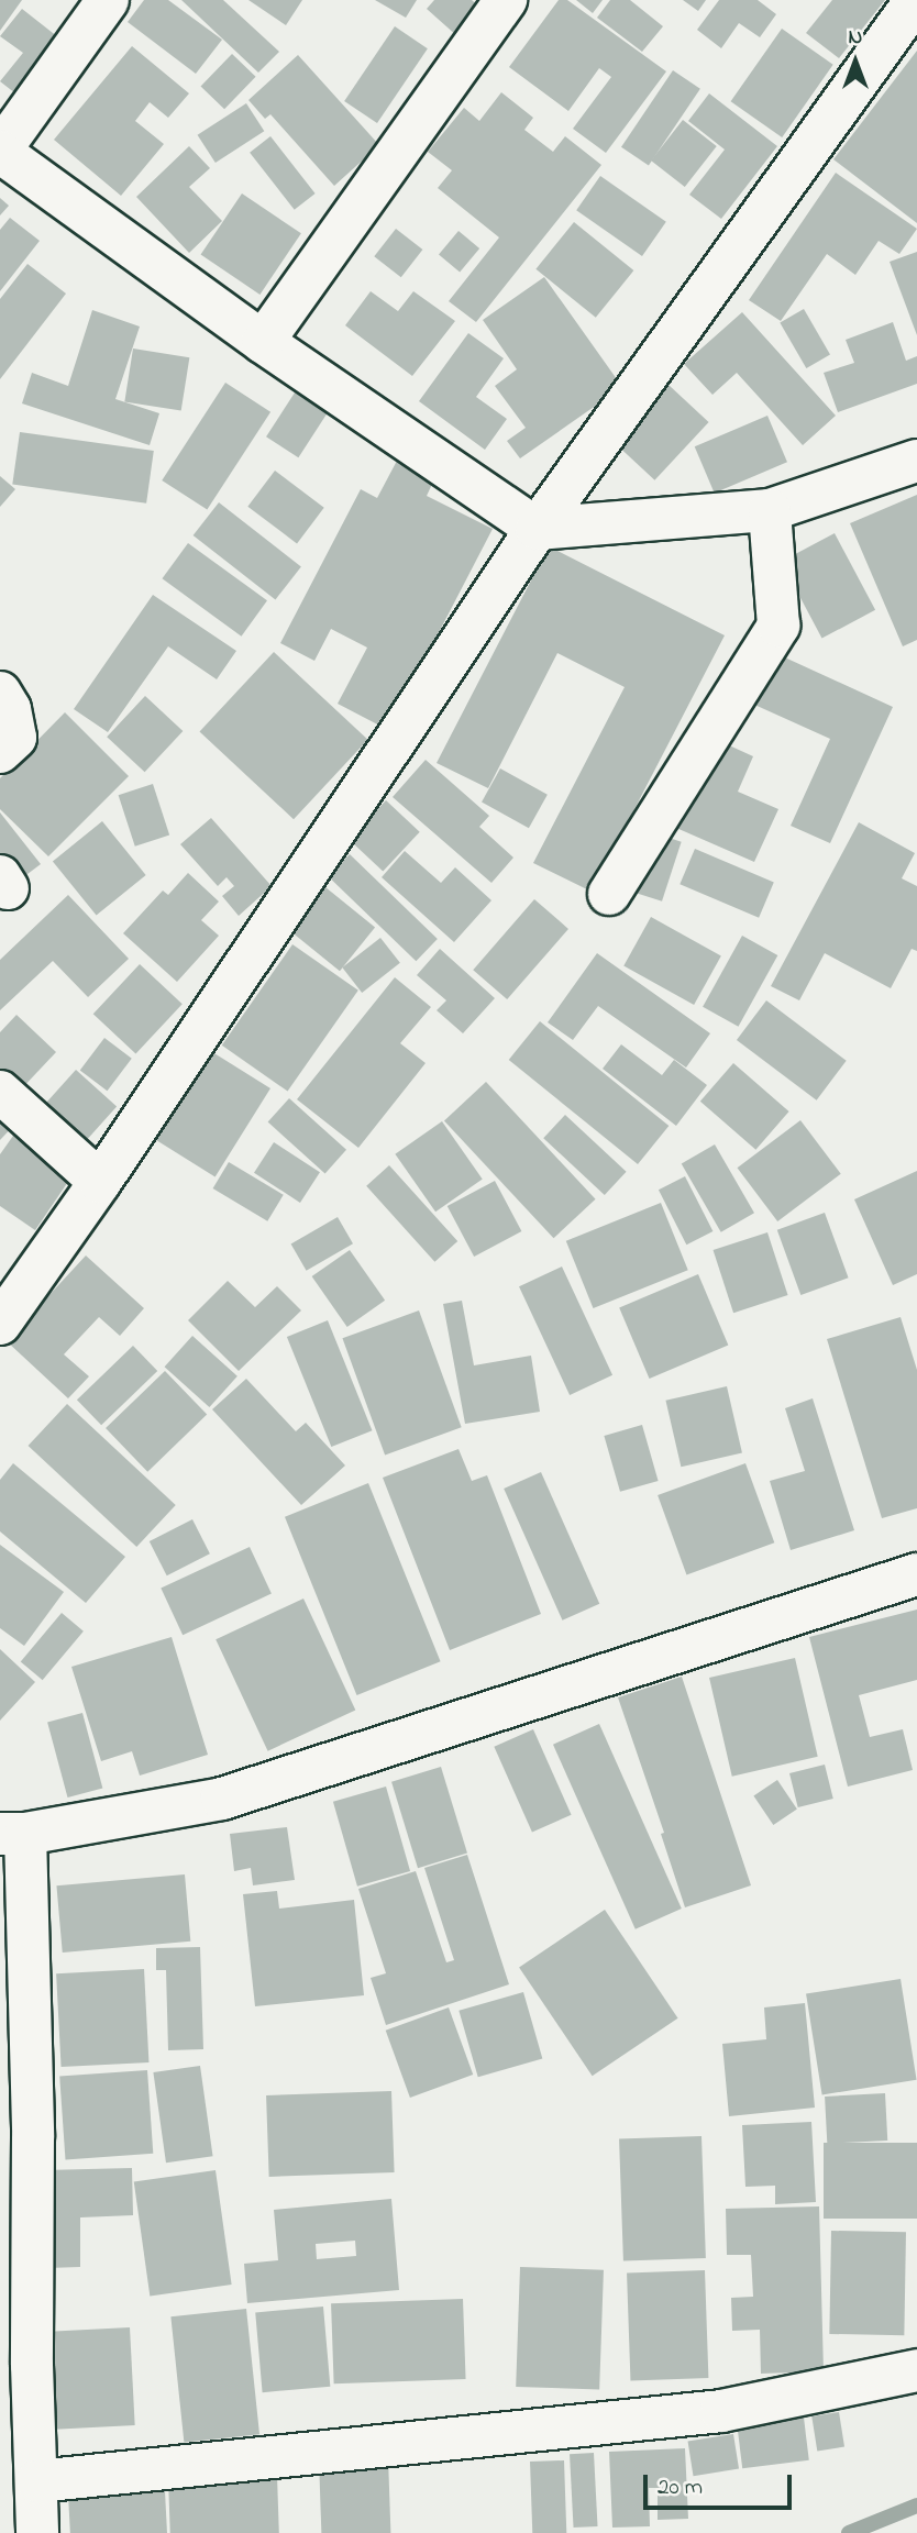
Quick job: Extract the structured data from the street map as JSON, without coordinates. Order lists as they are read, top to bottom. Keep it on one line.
{"scale_bar":"20 m","north":"top"}
